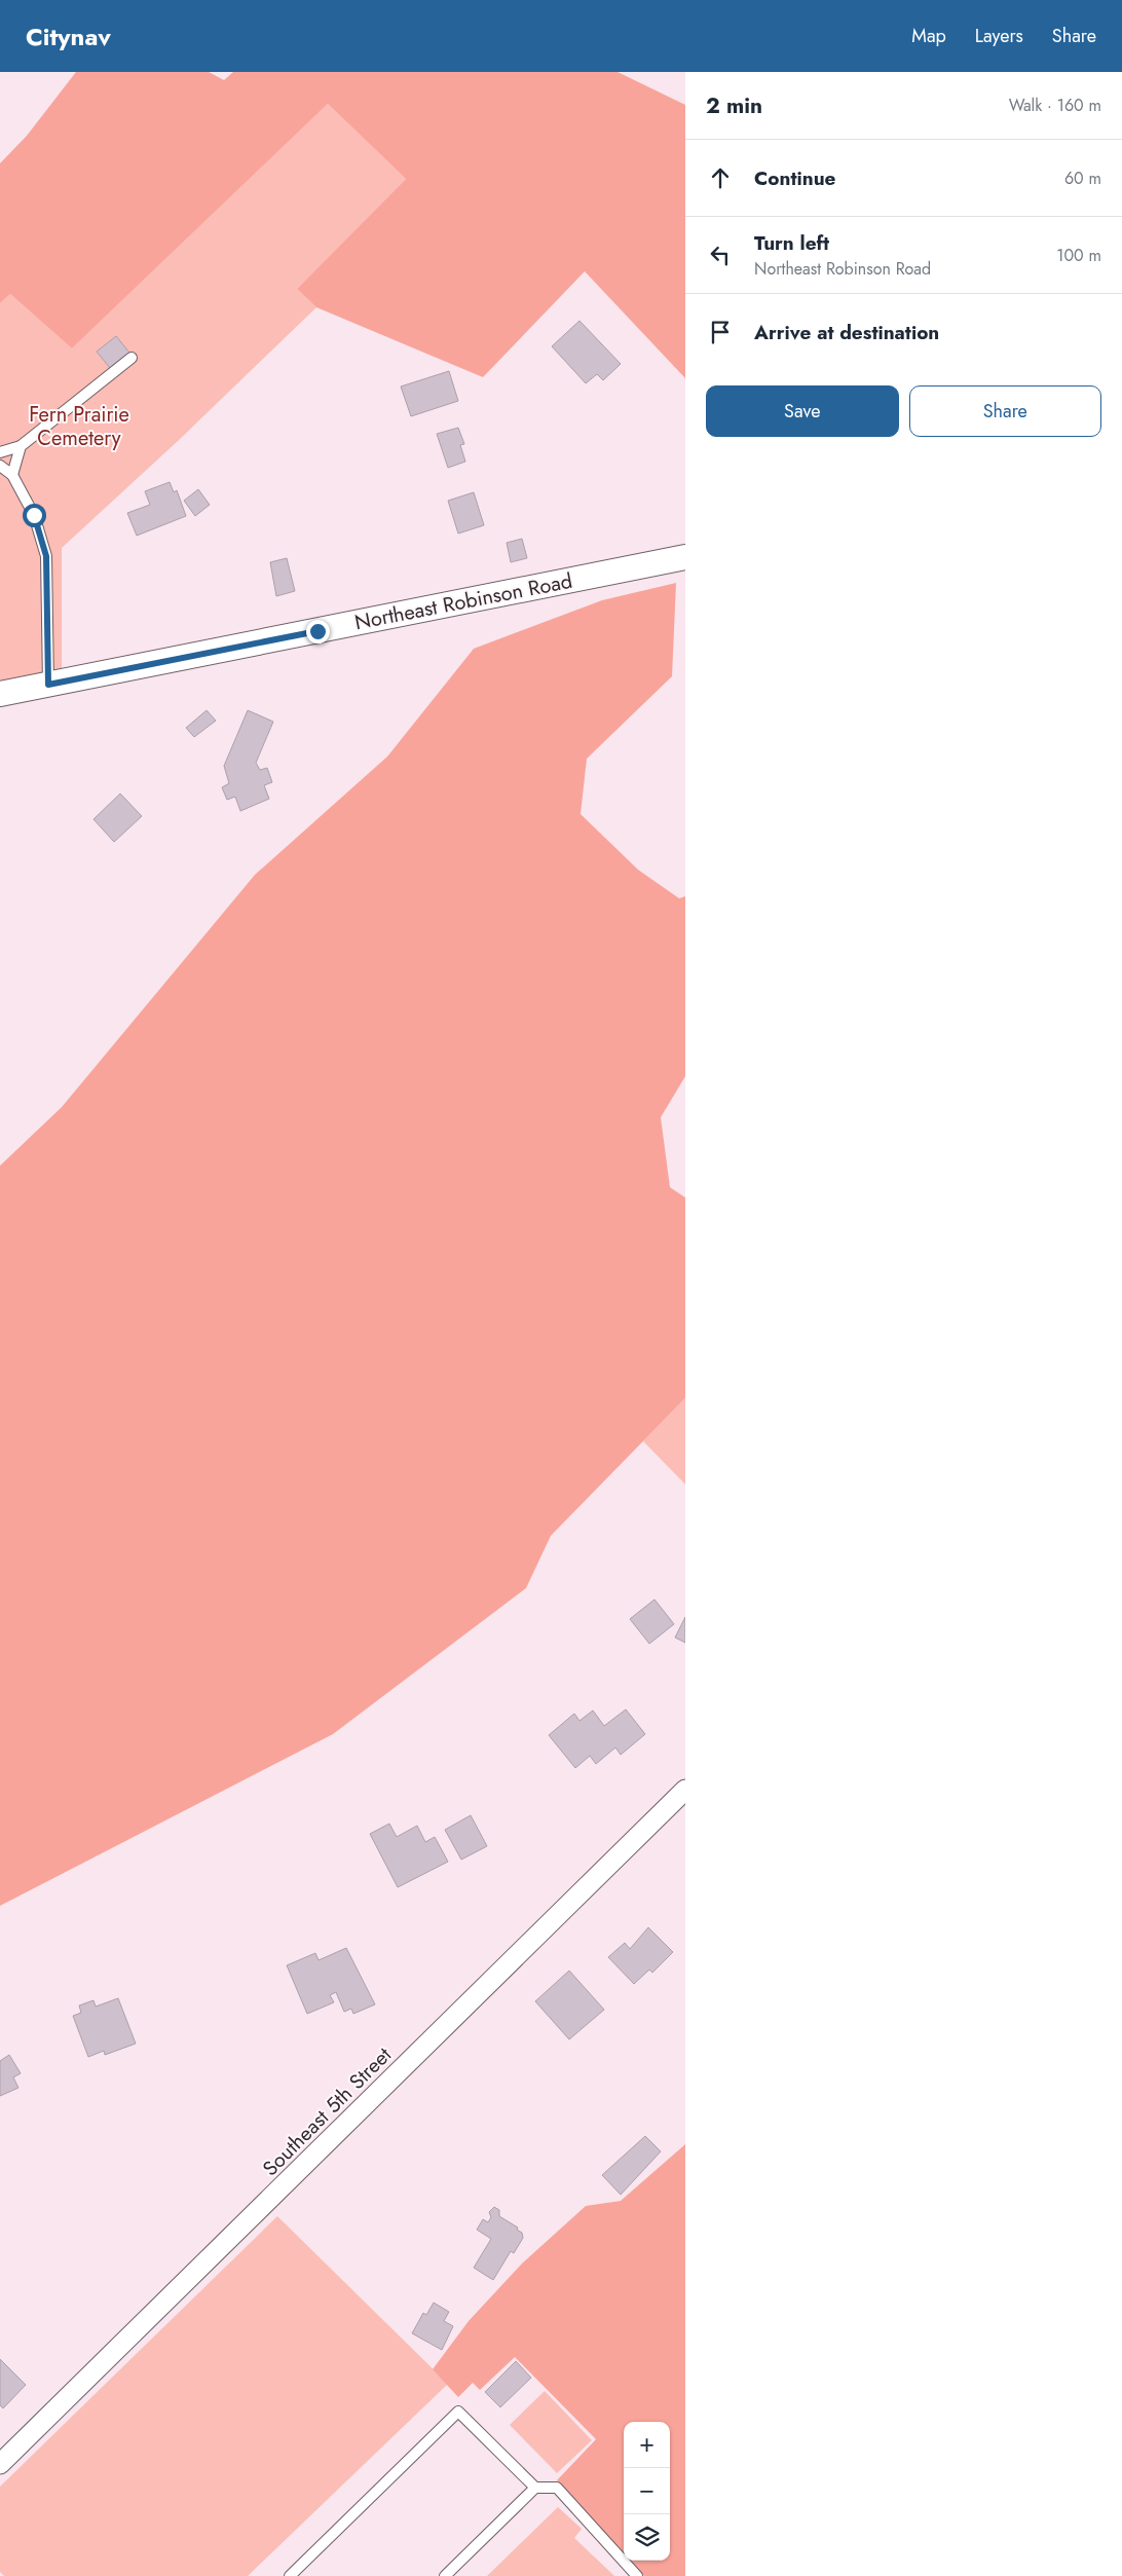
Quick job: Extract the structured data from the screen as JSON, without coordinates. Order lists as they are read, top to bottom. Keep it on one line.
{"streets":{"street":["Northeast Robinson Road","Southeast 5th Street"]},"parks":["Fern Prairie Cemetery"],"page":{"header":"Citynav","nav":["Map","Layers","Share"],"heading":["2 min","Walk · 160 m"],"list":[["Continue","60 m"],["Turn left","Northeast Robinson Road","100 m"],"Arrive at destination"],"buttons":["Save","Share"],"map_buttons":["+","−"]}}
